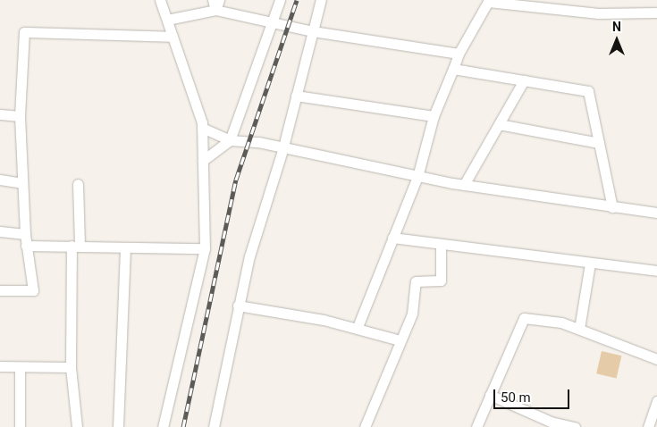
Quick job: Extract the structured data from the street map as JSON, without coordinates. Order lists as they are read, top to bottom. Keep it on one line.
{"scale_bar":"50 m","north":"top"}
